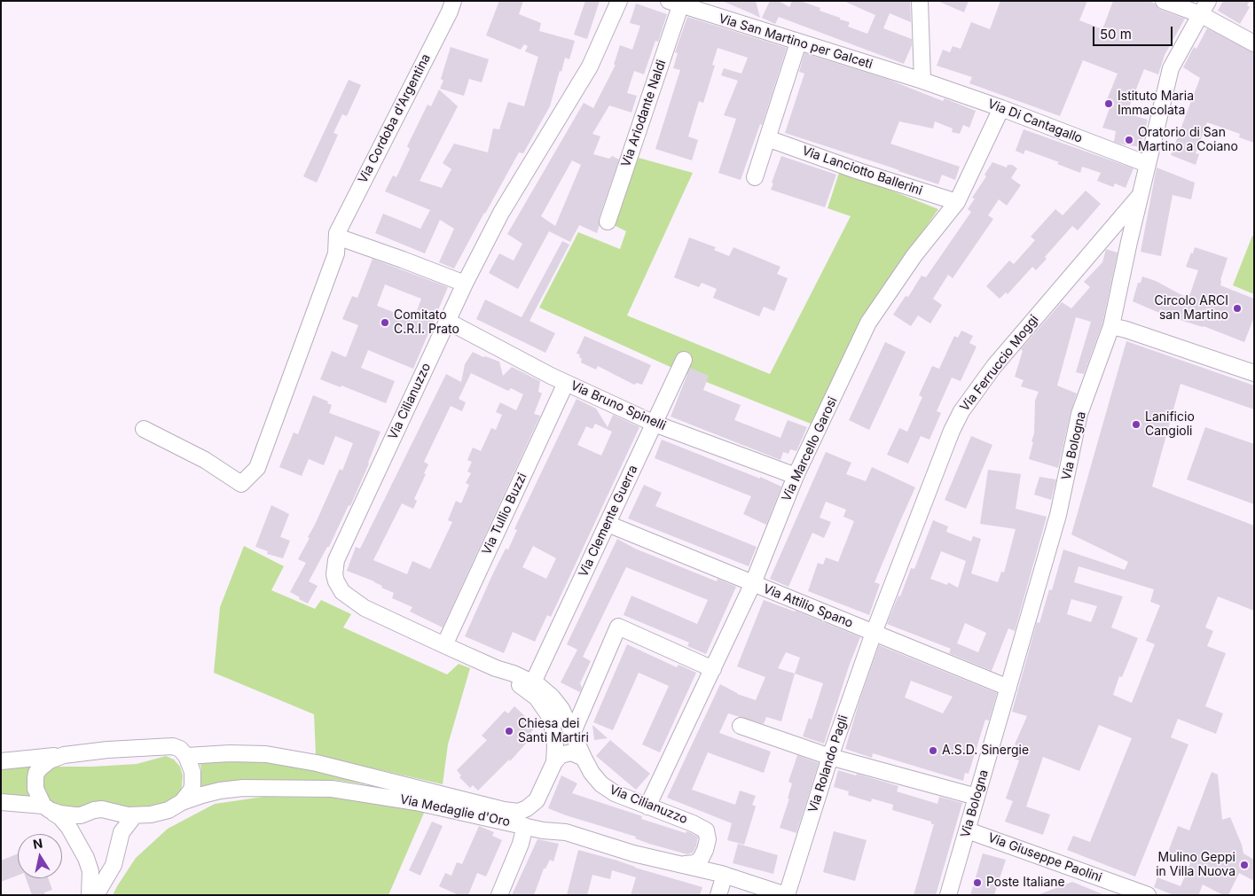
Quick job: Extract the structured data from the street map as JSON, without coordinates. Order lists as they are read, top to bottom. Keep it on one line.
{"streets":{"street":["Via San Martino per Galceti","Via Ariodante Naldi","Via Cordoba d'Argentina","Via Di Cantagallo","Via Lanciotto Ballerini","Via Ferruccio Moggi","Via Cilianuzzo","Via Bruno Spinelli","Via Bologna","Via Marcello Garosi","Via Tullio Buzzi","Via Clemente Guerra","Via Attilio Spano","Via Rolando Pagli","Via Medaglie d'Oro","Via Giuseppe Paolini"]},"crossings":[["Via San Martino per Galceti","Via Ariodante Naldi"],["Via San Martino per Galceti","Via Di Cantagallo"],["Via Di Cantagallo","Via Bologna"],["Via Di Cantagallo","Via Marcello Garosi"],["Via Lanciotto Ballerini","Via Marcello Garosi"],["Via Ferruccio Moggi","Via Bologna"],["Via Ferruccio Moggi","Via Attilio Spano"],["Via Ferruccio Moggi","Via Rolando Pagli"],["Via Cilianuzzo","Via Bruno Spinelli"],["Via Cilianuzzo","Via Marcello Garosi"],["Via Cilianuzzo","Via Tullio Buzzi"],["Via Cilianuzzo","Via Clemente Guerra"],["Via Bruno Spinelli","Via Marcello Garosi"],["Via Bruno Spinelli","Via Tullio Buzzi"],["Via Bruno Spinelli","Via Clemente Guerra"],["Via Bologna","Via Attilio Spano"],["Via Bologna","Via Giuseppe Paolini"],["Via Marcello Garosi","Via Attilio Spano"],["Via Clemente Guerra","Via Attilio Spano"],["Via Attilio Spano","Via Rolando Pagli"],["Via Rolando Pagli","Via Medaglie d'Oro"]],"places":["Istituto Maria Immacolata","Oratorio di San Martino a Coiano","Circolo ARCI san Martino","Comitato C.R.I. Prato","Lanificio Cangioli","Chiesa dei Santi Martiri","A.S.D. Sinergie","Mulino Geppi in Villa Nuova","Poste Italiane"],"scale_bar":"50 m","north":"top"}
